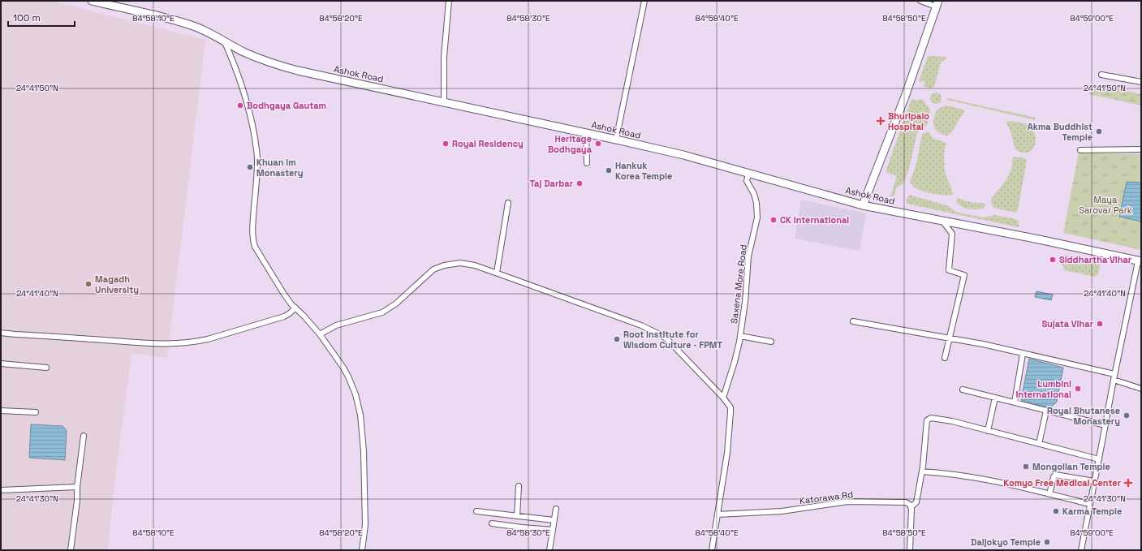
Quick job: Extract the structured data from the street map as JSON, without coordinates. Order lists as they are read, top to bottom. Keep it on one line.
{"streets":{"street":["Ashok Road","Saxena More Road","Katorawa Rd"]},"crossings":[["Ashok Road","Saxena More Road"]],"parks":["Maya Sarovar Park"],"places":{"other":["Bodhgaya Gautam","Akma Buddhist Temple","Royal Residency","Heritage Bodhgaya","Khuan Im Monastery","Hankuk Korea Temple","Taj Darbar","CK International","Siddhartha Vihar","Magadh University","Sujata Vihar","Root Institute for Wisdom Culture - FPMT","Lumbini International","Royal Bhutanese Monastery","Mongolian Temple","Karma Temple","Daijokyo Temple"],"health":["Bhuripalo Hospital","Komyo Free Medical Center"]},"scale_bar":"100 m","coordinates":["84°58'10\"E","84°58'20\"E","84°58'30\"E","84°58'40\"E","84°58'50\"E","84°59'00\"E","24°41'50\"N","24°41'40\"N","24°41'30\"N"]}
